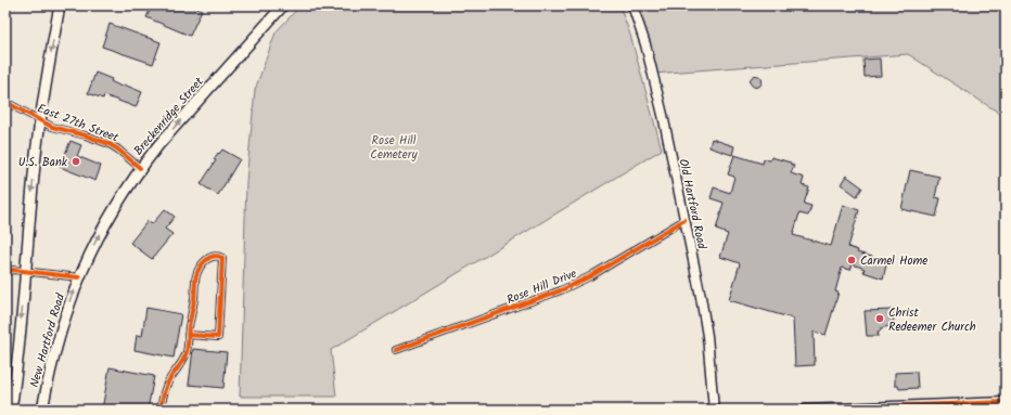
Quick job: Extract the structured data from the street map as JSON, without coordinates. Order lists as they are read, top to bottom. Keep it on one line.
{"streets":{"main road":["Breckenridge Street","Old Hartford Road","New Hartford Road"],"street":["East 27th Street","Rose Hill Drive"]},"crossings":[["Breckenridge Street","East 27th Street"],["Breckenridge Street","New Hartford Road"],["East 27th Street","New Hartford Road"],["Old Hartford Road","Rose Hill Drive"]],"one_way":["Breckenridge Street"],"parks":["Rose Hill Cemetery"],"places":["U.S. Bank","Carmel Home","Christ Redeemer Church"]}
